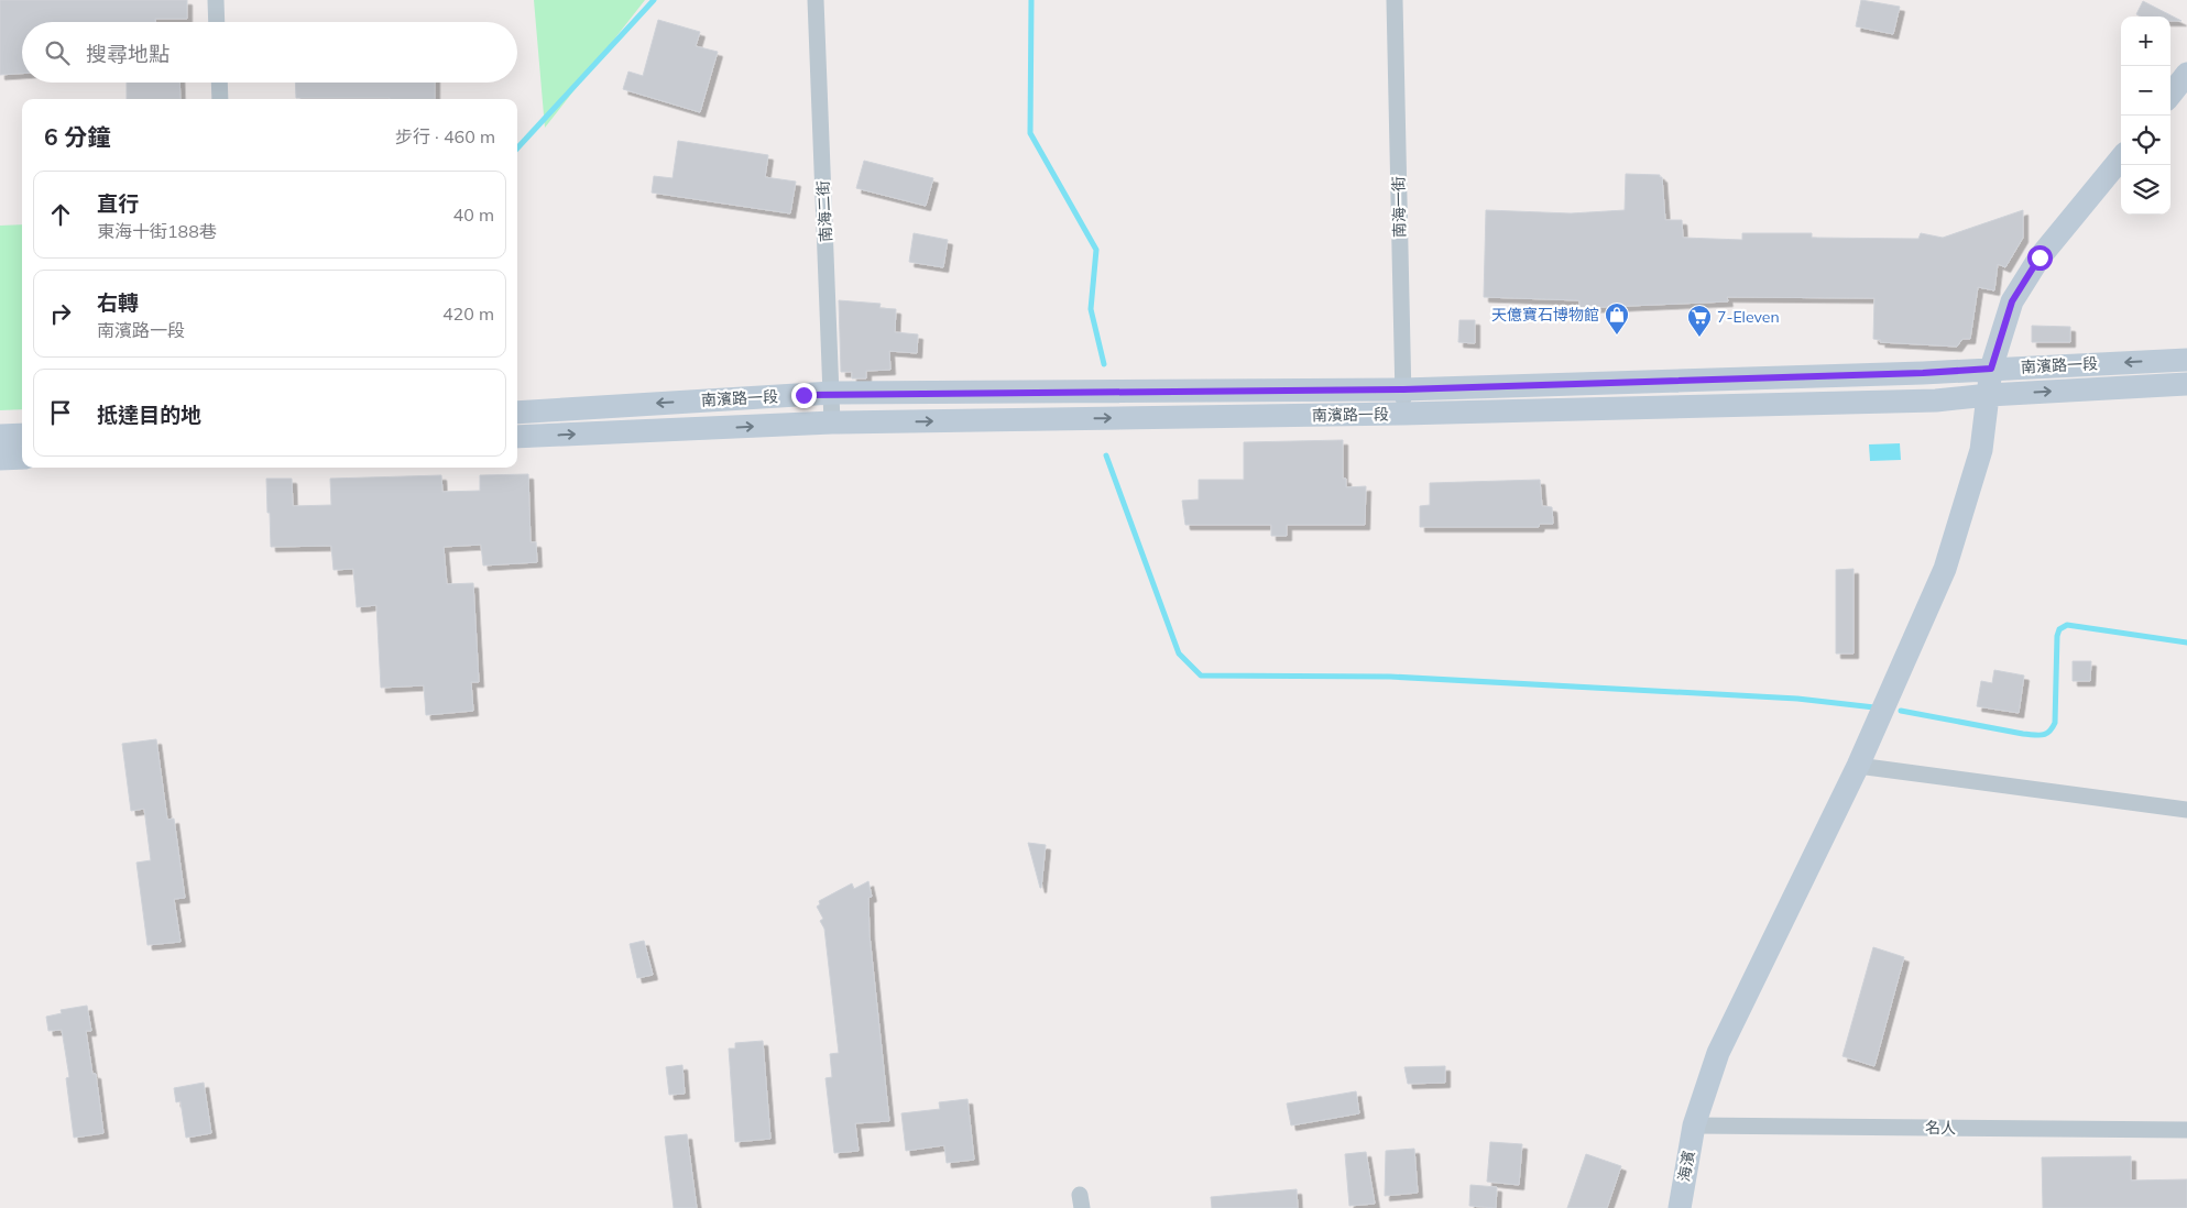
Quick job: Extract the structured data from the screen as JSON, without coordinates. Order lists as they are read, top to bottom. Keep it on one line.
{"streets":{"main road":["南濱路一段","海濱"],"street":["南海一街","南海二街","名人"]},"crossings":[["南海一街","南濱路一段"],["南海二街","南濱路一段"],["南濱路一段","海濱"],["名人","海濱"]],"places":{"shop":["天億寶石博物館"],"supermarket":["7-Eleven"]},"page":{"map_buttons":["+","−"],"search":"搜尋地點","heading":["6 分鐘","步行 · 460 m"],"list":[["直行","東海十街188巷","40 m"],["右轉","南濱路一段","420 m"],"抵達目的地"]}}
